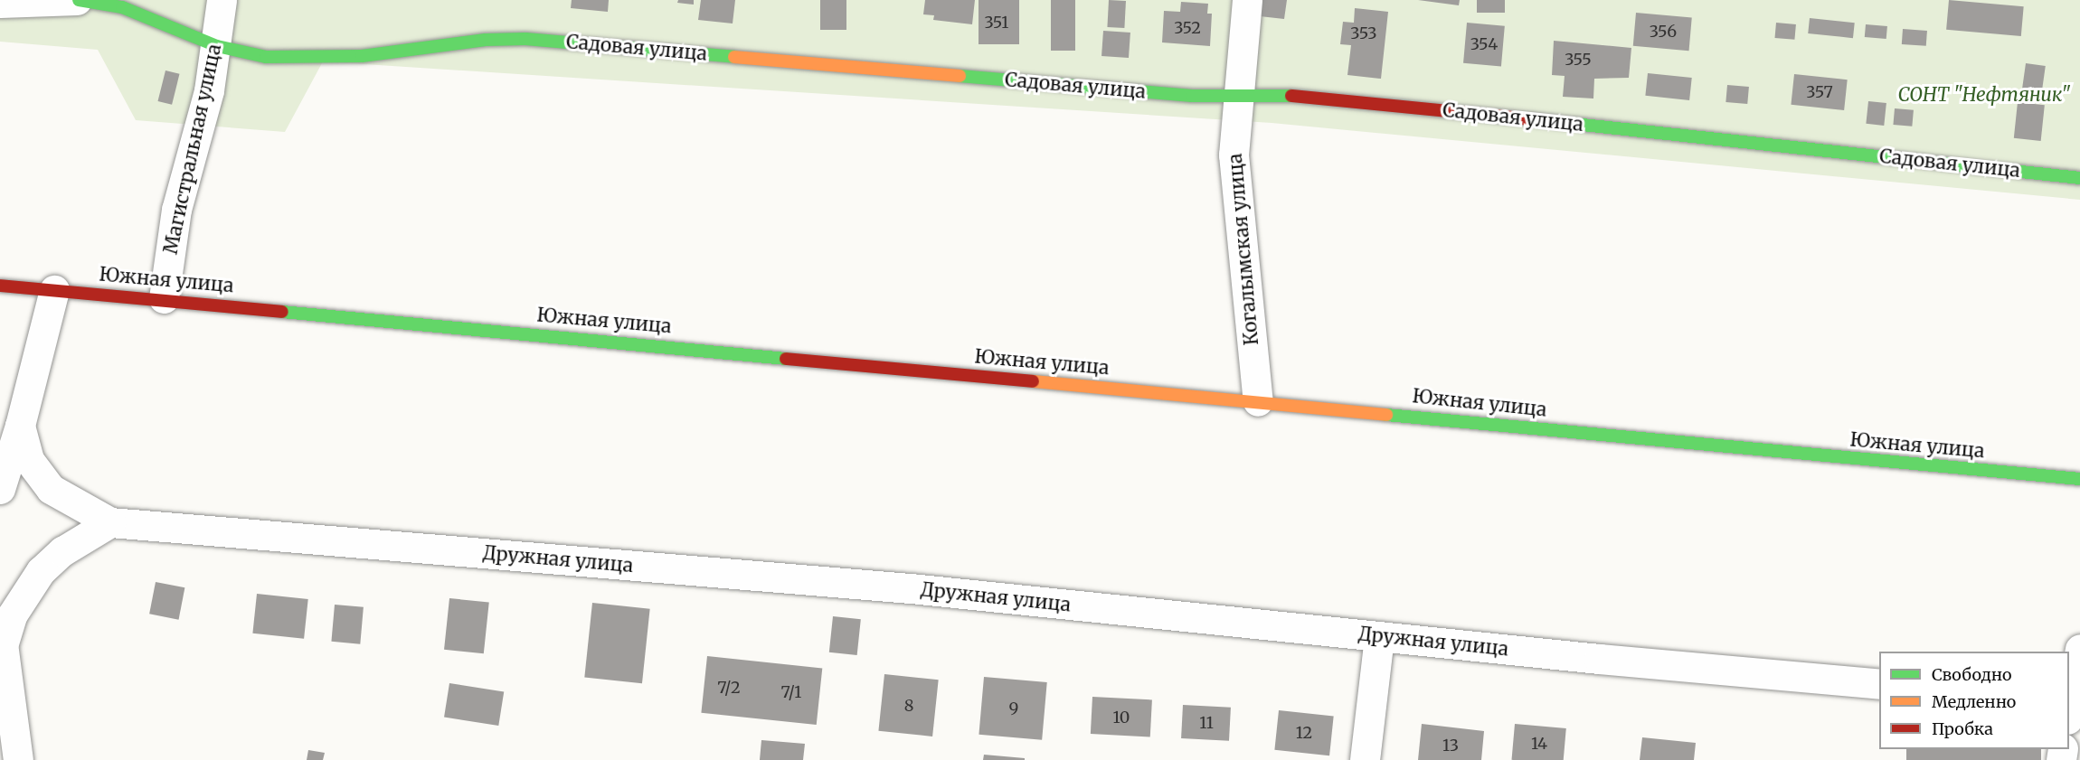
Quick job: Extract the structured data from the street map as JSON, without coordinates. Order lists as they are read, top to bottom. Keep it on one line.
{"streets":{"street":["Садовая улица","Магистральная улица","Когалымская улица","Южная улица","Дружная улица"]},"crossings":[["Садовая улица","Магистральная улица"],["Садовая улица","Когалымская улица"],["Магистральная улица","Южная улица"],["Когалымская улица","Южная улица"]],"parks":["СОНТ \"Нефтяник\""],"house_numbers":["351","352","356","353","354","355","357","7/2","7/1","8","9","10","11","12","14","13"],"legend":["Свободно","Медленно","Пробка"]}
